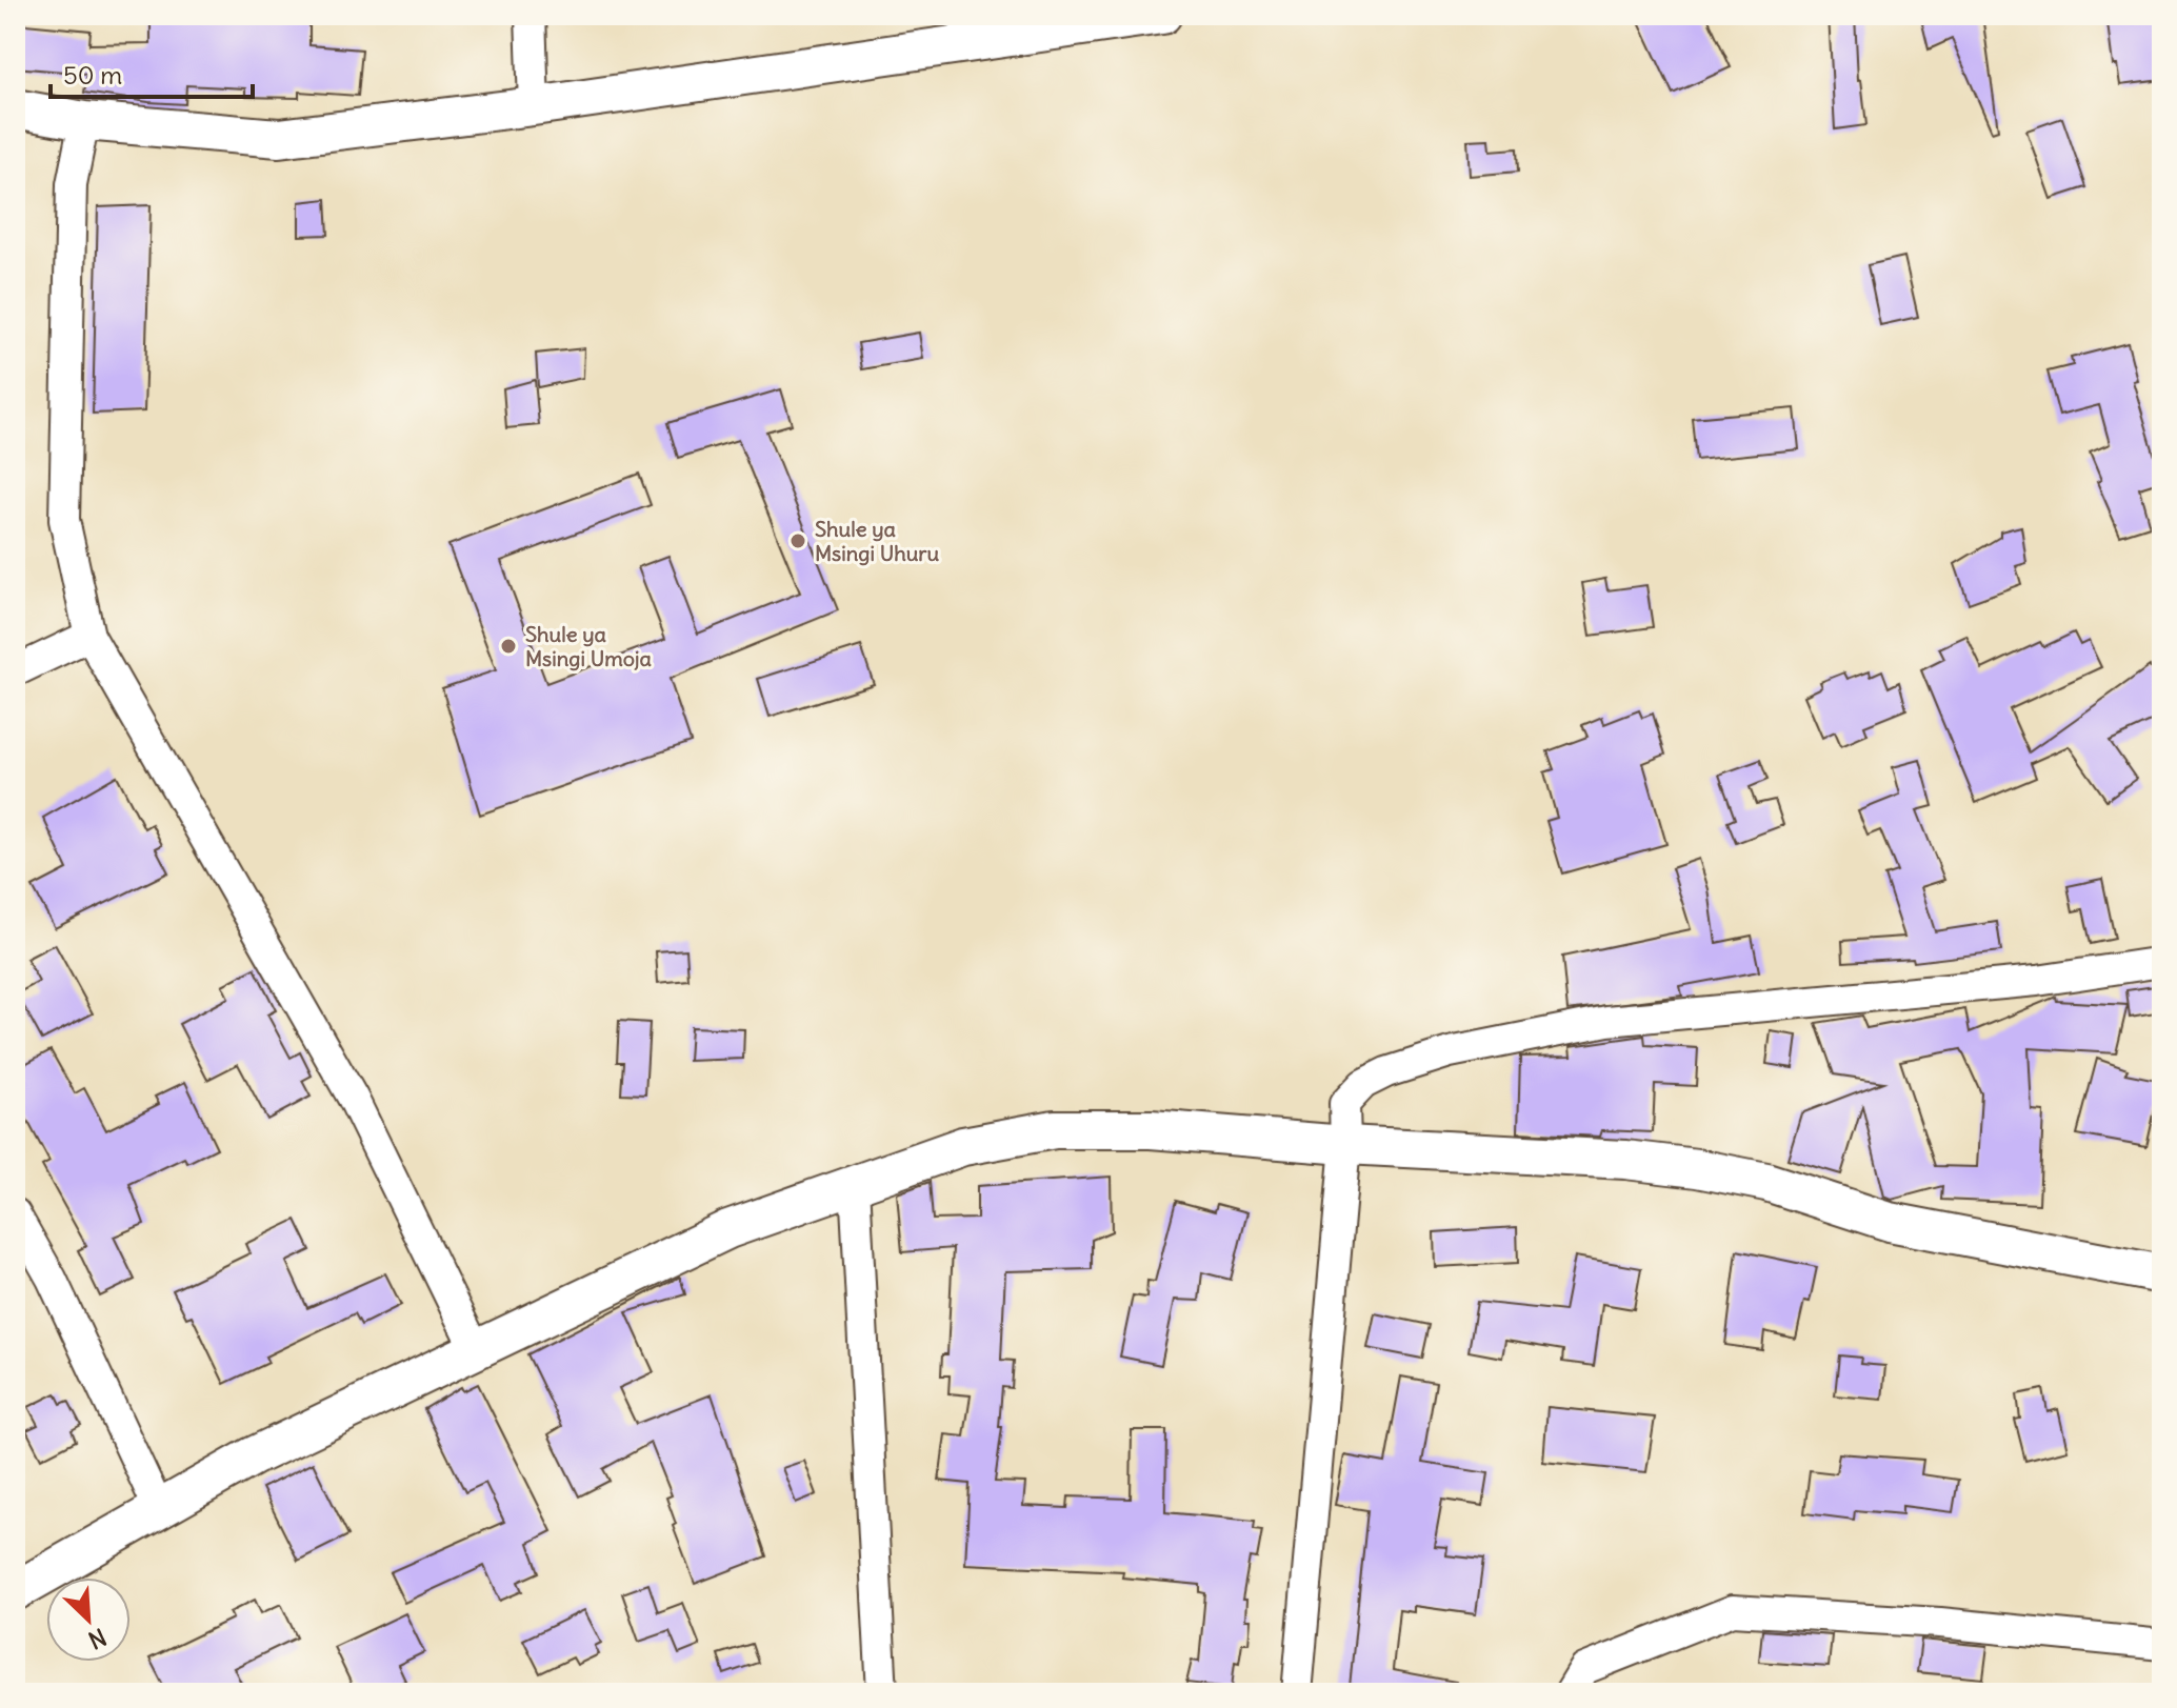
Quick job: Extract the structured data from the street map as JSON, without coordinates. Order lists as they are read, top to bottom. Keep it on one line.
{"places":["Shule ya Msingi Uhuru","Shule ya Msingi Umoja"],"scale_bar":"50 m","north":"bottom right"}
